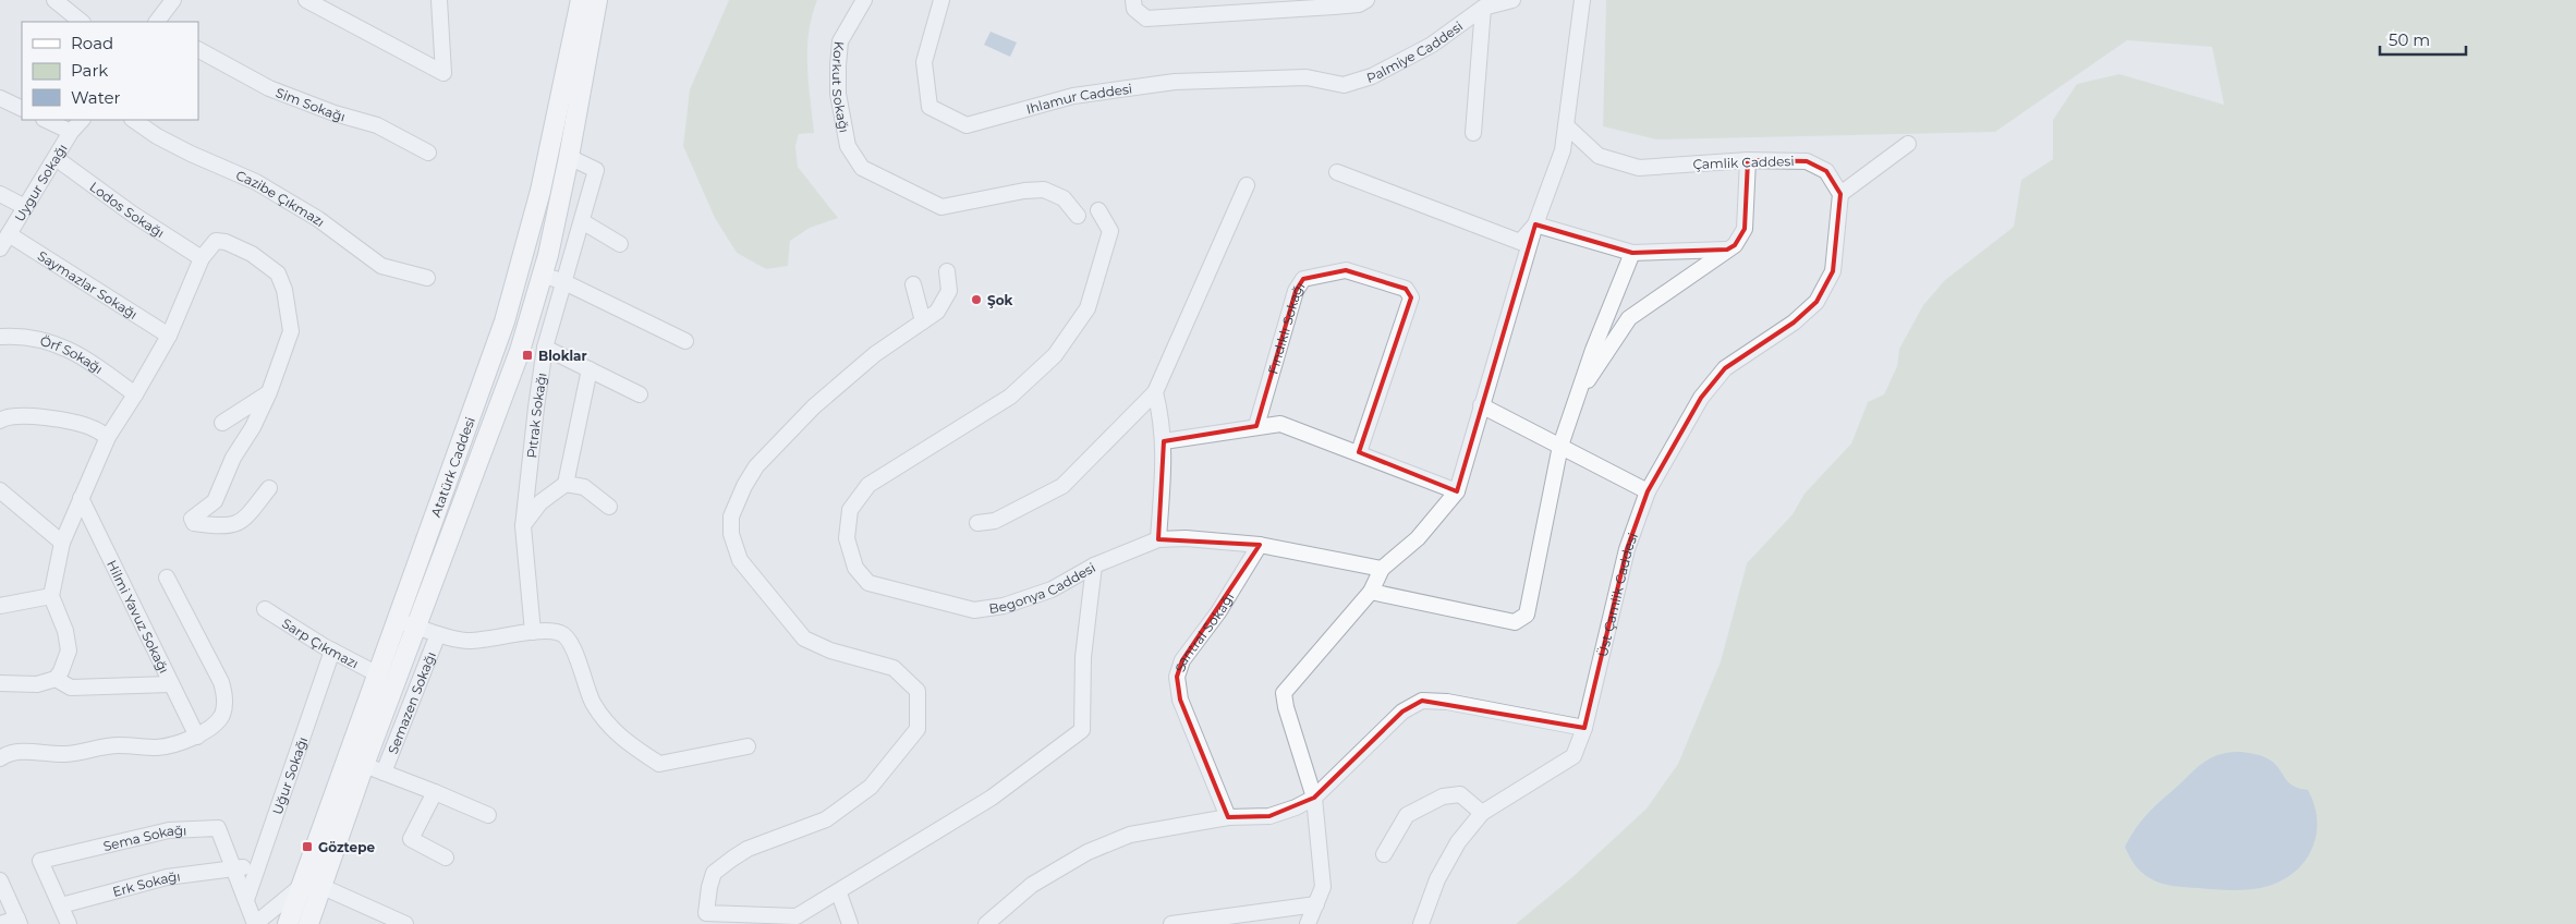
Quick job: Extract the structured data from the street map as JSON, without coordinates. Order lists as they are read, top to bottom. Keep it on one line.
{"streets":{"main road":["Atatürk Caddesi"],"street":["Palmiye Caddesi","Korkut Sokağı","Ihlamur Caddesi","Sim Sokağı","Çamlik Caddesi","Uygur Sokağı","Cazibe Çıkmazı","Lodos Sokağı","Saymazlar Sokağı","Fındıklı Sokağı","Örf Sokağı","Pıtrak Sokağı","Begonya Caddesi","Üst Çamlik Caddesi","Hilmi Yavuz Sokağı","Santral Sokağı","Sarp Çıkmazı","Semazen Sokağı","Uğur Sokağı","Sema Sokağı","Erk Sokağı"]},"crossings":[["Palmiye Caddesi","Ihlamur Caddesi"],["Çamlik Caddesi","Üst Çamlik Caddesi"],["Uygur Sokağı","Lodos Sokağı"],["Uygur Sokağı","Saymazlar Sokağı"],["Pıtrak Sokağı","Atatürk Caddesi"],["Atatürk Caddesi","Sarp Çıkmazı"],["Begonya Caddesi","Santral Sokağı"],["Sarp Çıkmazı","Uğur Sokağı"],["Uğur Sokağı","Sema Sokağı"],["Uğur Sokağı","Erk Sokağı"],["Sema Sokağı","Erk Sokağı"]],"places":{"other":["Şok"],"transit":["Bloklar","Göztepe"]},"legend":["Road","Park","Water"],"scale_bar":"50 m"}
